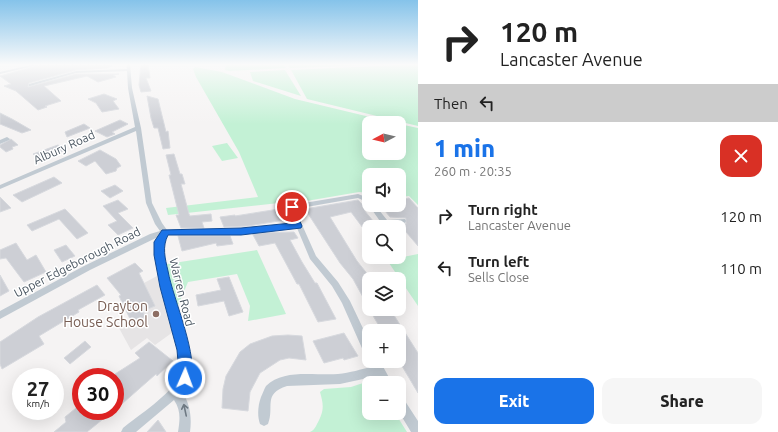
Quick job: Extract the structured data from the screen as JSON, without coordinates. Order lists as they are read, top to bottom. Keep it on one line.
{"streets":{"street":["Albury Road","Upper Edgeborough Road","Warren Road"]},"crossings":[["Upper Edgeborough Road","Warren Road"]],"places":["Drayton House School"],"north":"left","page":{"turn":["120 m","Lancaster Avenue"],"then":"Then","map_buttons":["+","−"],"heading":["1 min","260 m · 20:35"],"list":[{"name":"Turn right","note":"Lancaster Avenue","value":"120 m"},{"name":"Turn left","note":"Sells Close","value":"110 m"}],"speed":"27 km/h","limit":"30","buttons":["Exit","Share"]}}
